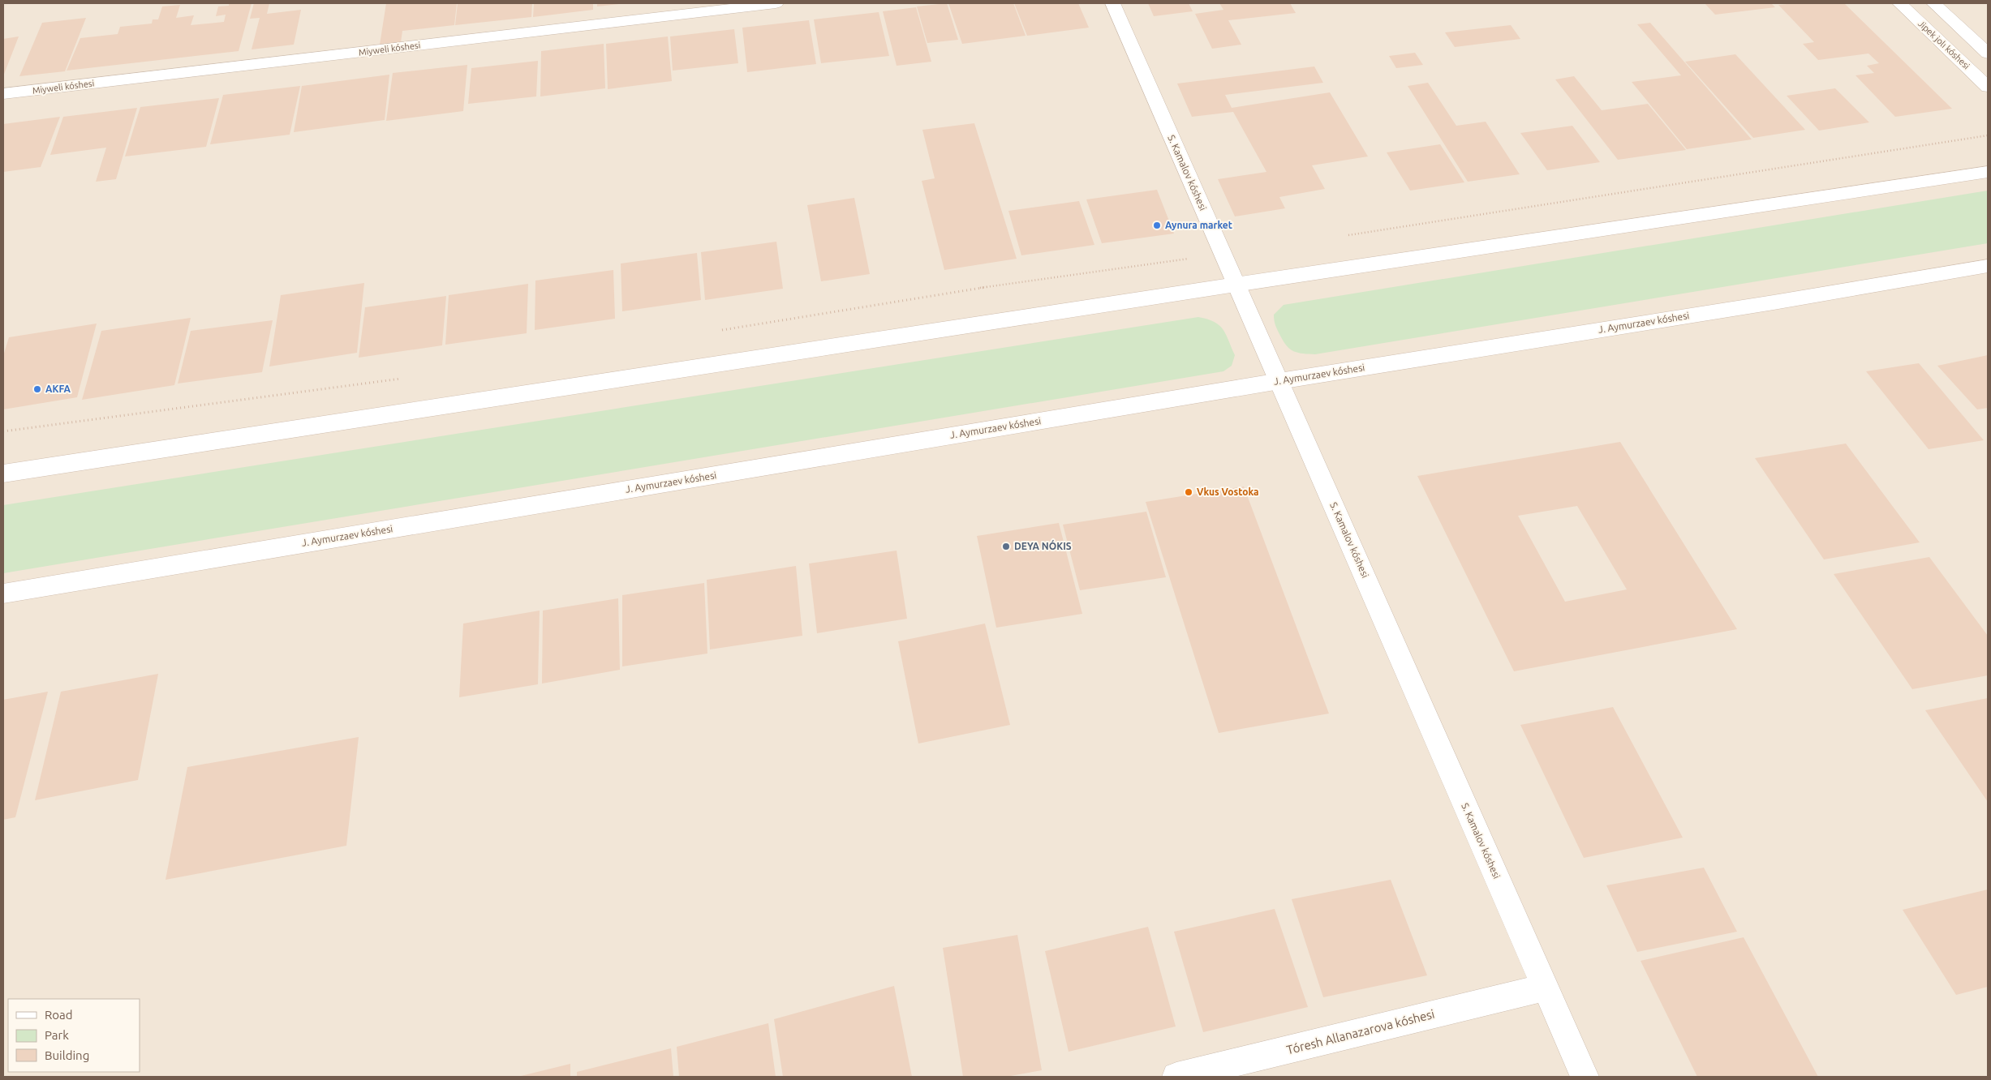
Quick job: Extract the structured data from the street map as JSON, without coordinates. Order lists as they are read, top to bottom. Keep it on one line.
{"streets":{"street":["Jipek jolı kóshesi","Miyweli kóshesi","S. Kamalov kóshesi","J. Aymurzaev kóshesi","Tóresh Allanazarova kóshesi"]},"crossings":[["S. Kamalov kóshesi","J. Aymurzaev kóshesi"],["S. Kamalov kóshesi","Tóresh Allanazarova kóshesi"]],"places":["Aynura market","AKFA","Vkus Vostoka","DEYA NÓKIS"],"legend":["Road","Park","Building"]}
